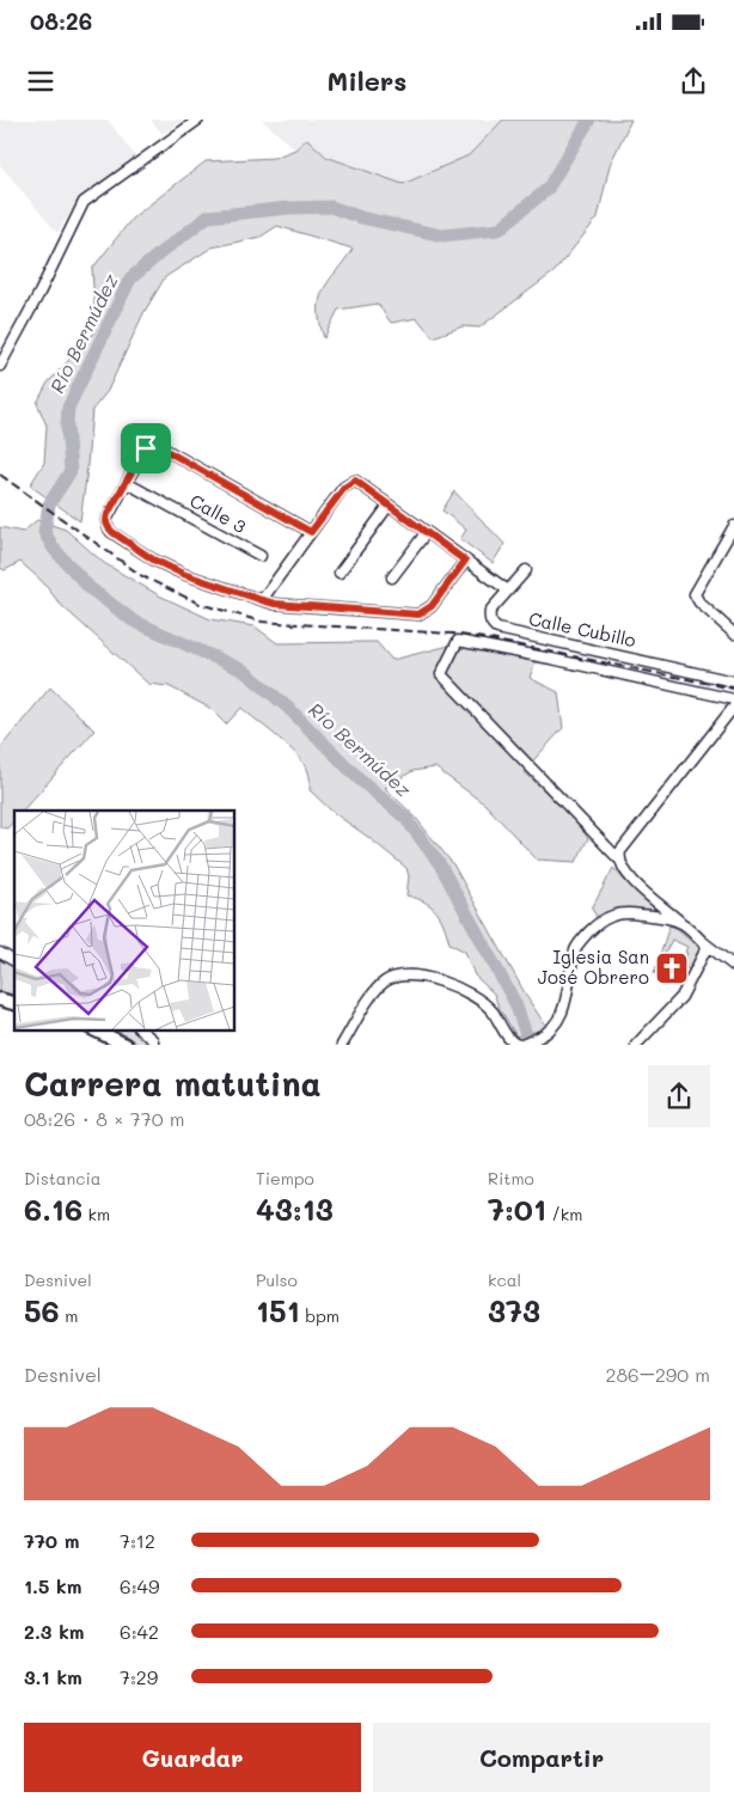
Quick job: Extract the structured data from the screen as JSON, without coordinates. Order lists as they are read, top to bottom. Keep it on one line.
{"streets":{"street":["Calle 3","Calle Cubillo"]},"water":["Río Bermúdez"],"places":{"church":["Iglesia San José Obrero"]},"page":{"status":"08:26","header":"Milers","heading":["Carrera matutina","08:26 · 8 × 770 m"],"stats":[["Distancia","6.16 km"],["Tiempo","43:13"],["Ritmo","7:01 /km"],["Desnivel","56 m"],["Pulso","151 bpm"],["kcal","373"]],"chart":["Desnivel","286–290 m"],"list":[{"name":"770 m","note":"7:12"},{"name":"1.5 km","note":"6:49"},{"name":"2.3 km","note":"6:42"},{"name":"3.1 km","note":"7:29"}],"buttons":["Guardar","Compartir"]}}
